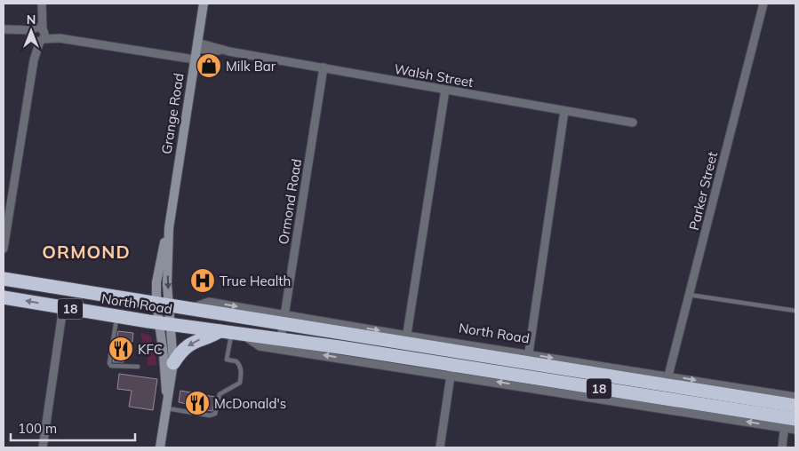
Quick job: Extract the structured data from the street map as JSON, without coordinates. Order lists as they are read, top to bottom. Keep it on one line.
{"streets":{"highway":["North Road","18"],"main road":["Grange Road"],"street":["Walsh Street","Parker Street","Ormond Road"]},"crossings":[["Walsh Street","Grange Road"],["Walsh Street","Ormond Road"],["Grange Road","North Road"],["Parker Street","North Road"],["Ormond Road","North Road"]],"districts":["ORMOND"],"places":{"shop":["Milk Bar"],"hospital":["True Health"],"restaurant":["KFC","McDonald's"]},"scale_bar":"100 m","north":"top"}
